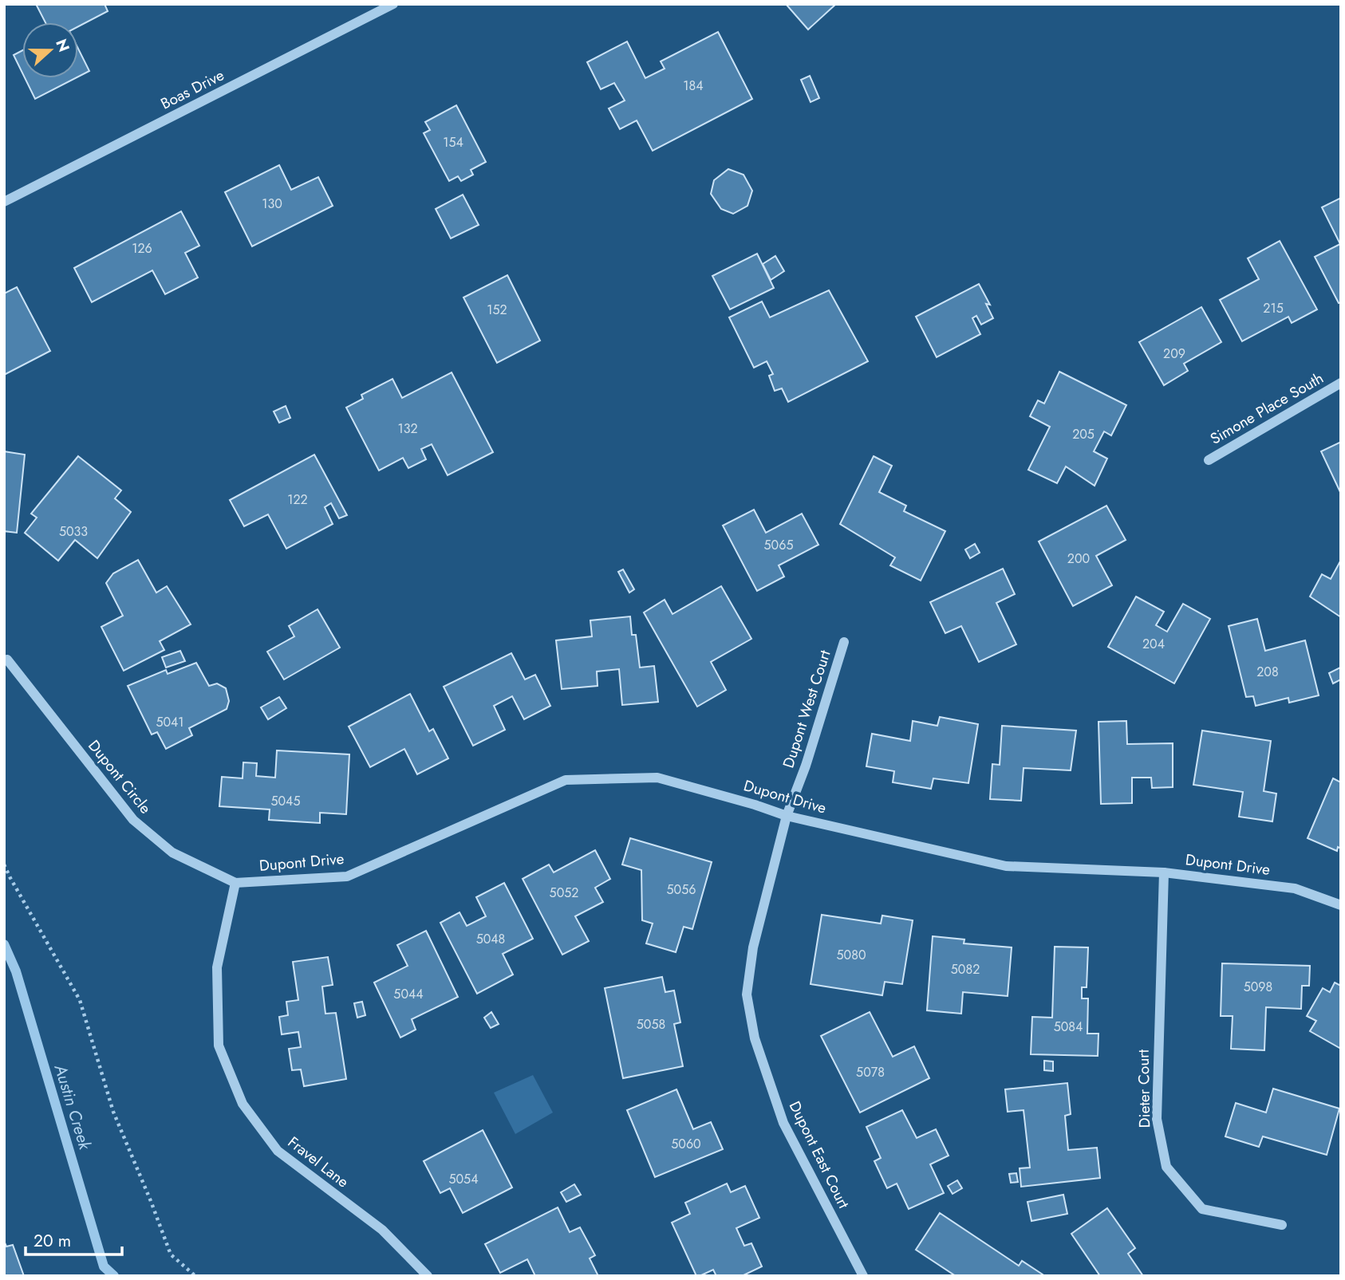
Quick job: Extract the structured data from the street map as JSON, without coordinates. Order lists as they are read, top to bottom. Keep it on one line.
{"streets":{"street":["Boas Drive","Simone Place South","Dupont West Court","Dupont Circle","Dupont Drive","Dieter Court","Dupont East Court","Fravel Lane"]},"crossings":[["Dupont West Court","Dupont Drive"],["Dupont West Court","Dupont East Court"],["Dupont Circle","Dupont Drive"],["Dupont Circle","Fravel Lane"],["Dupont Drive","Dieter Court"],["Dupont Drive","Dupont East Court"],["Dupont Drive","Fravel Lane"]],"water":["Austin Creek"],"house_numbers":["184","154","130","126","215","152","209","132","205","122","5033","5065","200","204","208","5041","5045","5056","5052","5048","5080","5082","5098","5044","5058","5084","5078","5060","5054"],"scale_bar":"20 m","north":"right"}
